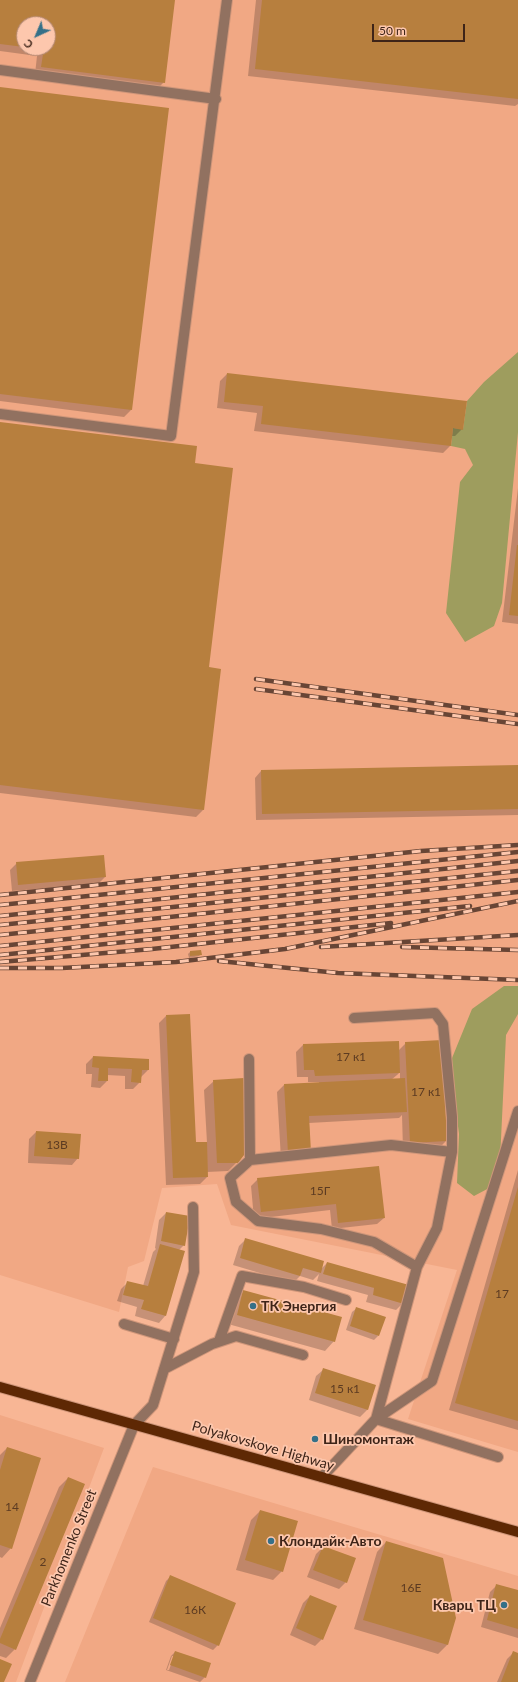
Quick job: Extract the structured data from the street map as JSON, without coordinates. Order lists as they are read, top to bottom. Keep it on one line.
{"streets":{"main road":["Polyakovskoye Highway"],"street":["Parkhomenko Street"]},"crossings":[["Polyakovskoye Highway","Parkhomenko Street"]],"places":["ТК Энергия","Шиномонтаж","Клондайк-Авто","Кварц ТЦ"],"house_numbers":["17 к1","17 к1","13В","15Г","17","15 к1","14","2","16Е","16К"],"scale_bar":"50 m","north":"bottom left"}
